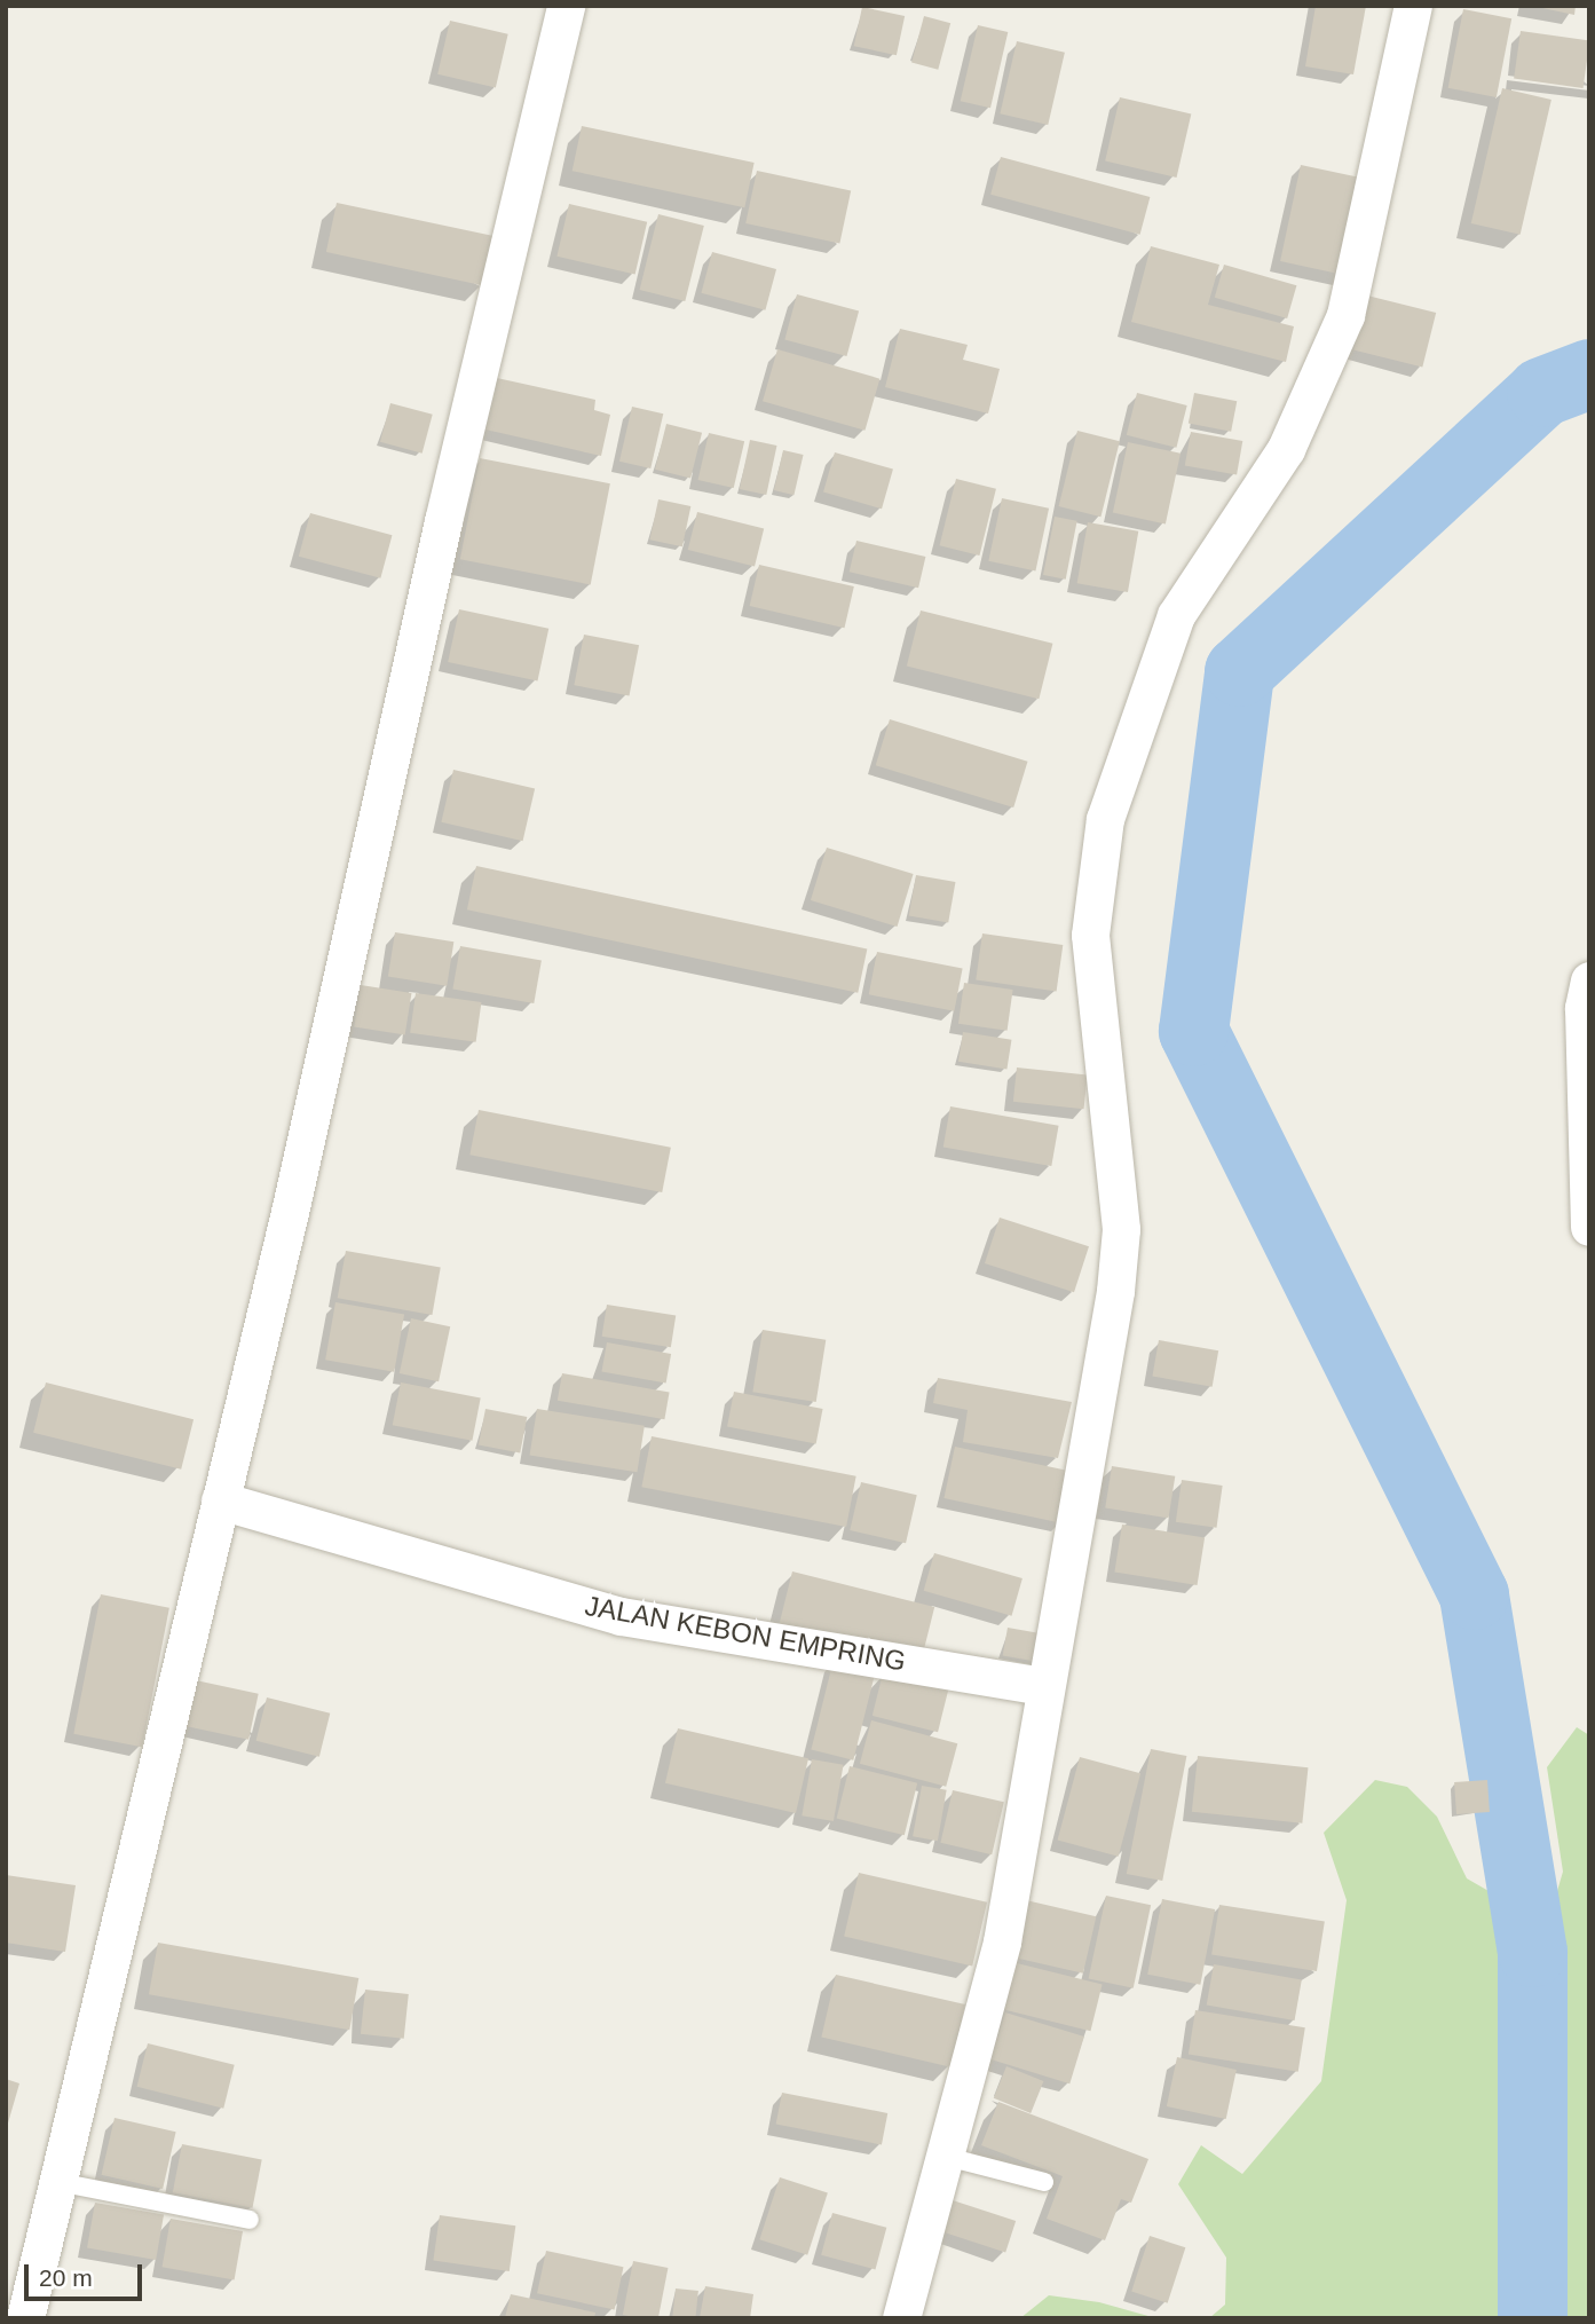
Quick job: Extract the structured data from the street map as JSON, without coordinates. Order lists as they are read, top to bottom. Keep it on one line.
{"streets":{"street":["JALAN KEBON EMPRING"]},"scale_bar":"20 m"}
